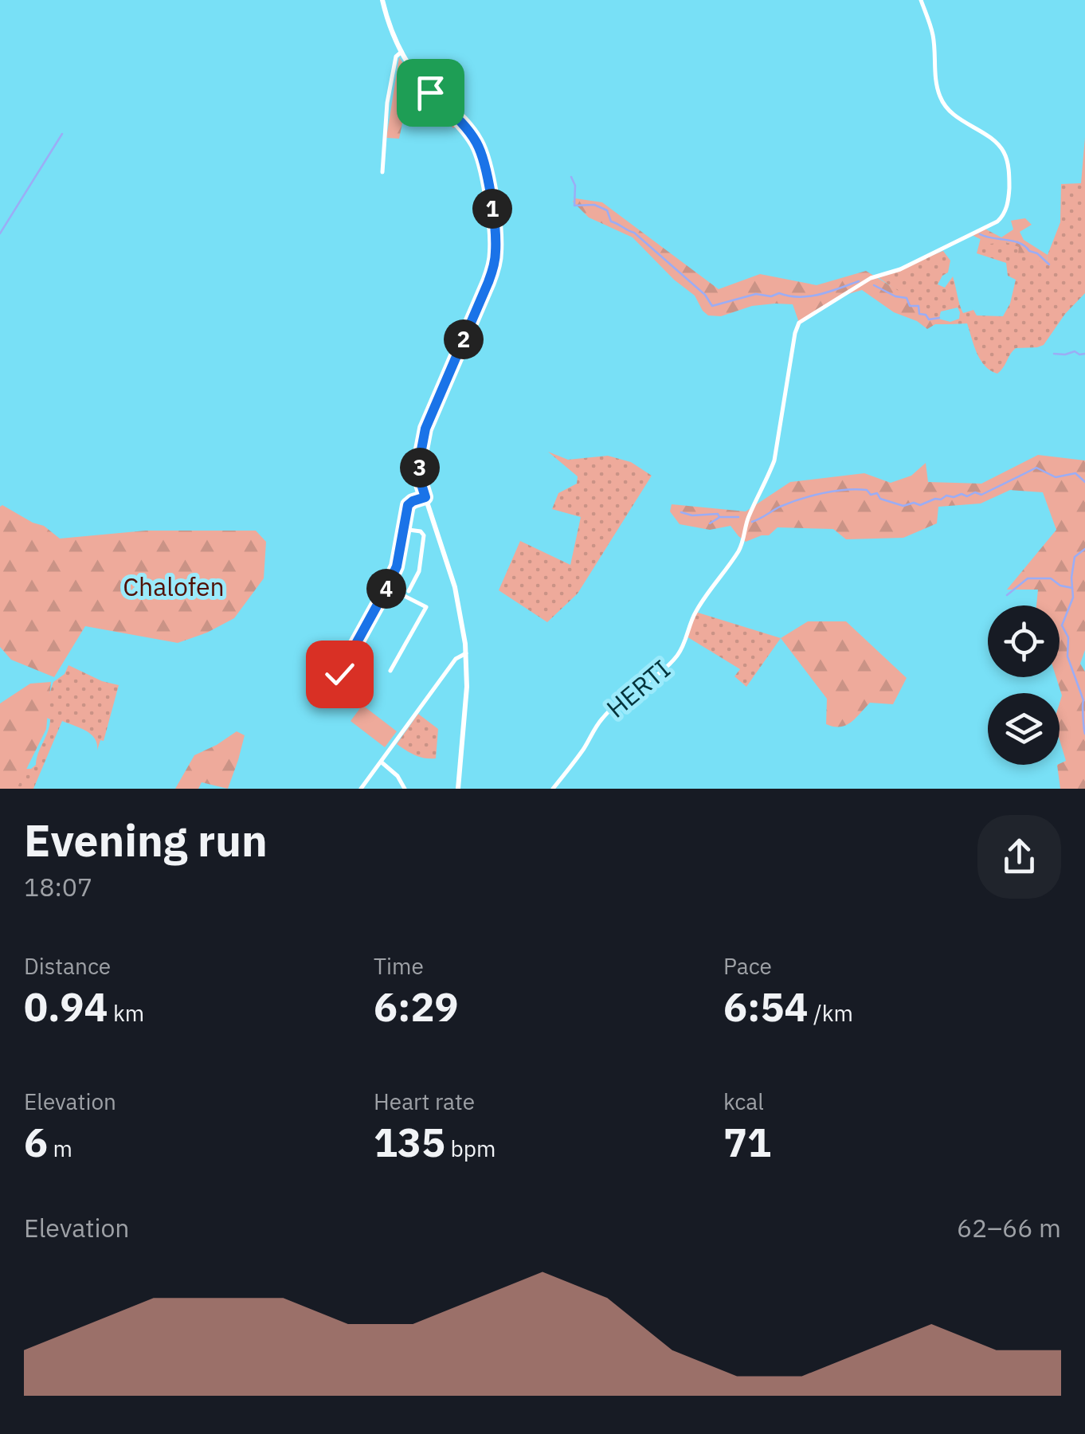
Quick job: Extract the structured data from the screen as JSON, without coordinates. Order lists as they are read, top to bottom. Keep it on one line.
{"streets":{"street":["HERTI"]},"parks":["Chalofen"],"page":{"pins":["1","2","3","4"],"heading":["Evening run","18:07"],"stats":[["Distance","0.94 km"],["Time","6:29"],["Pace","6:54 /km"],["Elevation","6 m"],["Heart rate","135 bpm"],["kcal","71"]],"chart":["Elevation","62–66 m"]}}
